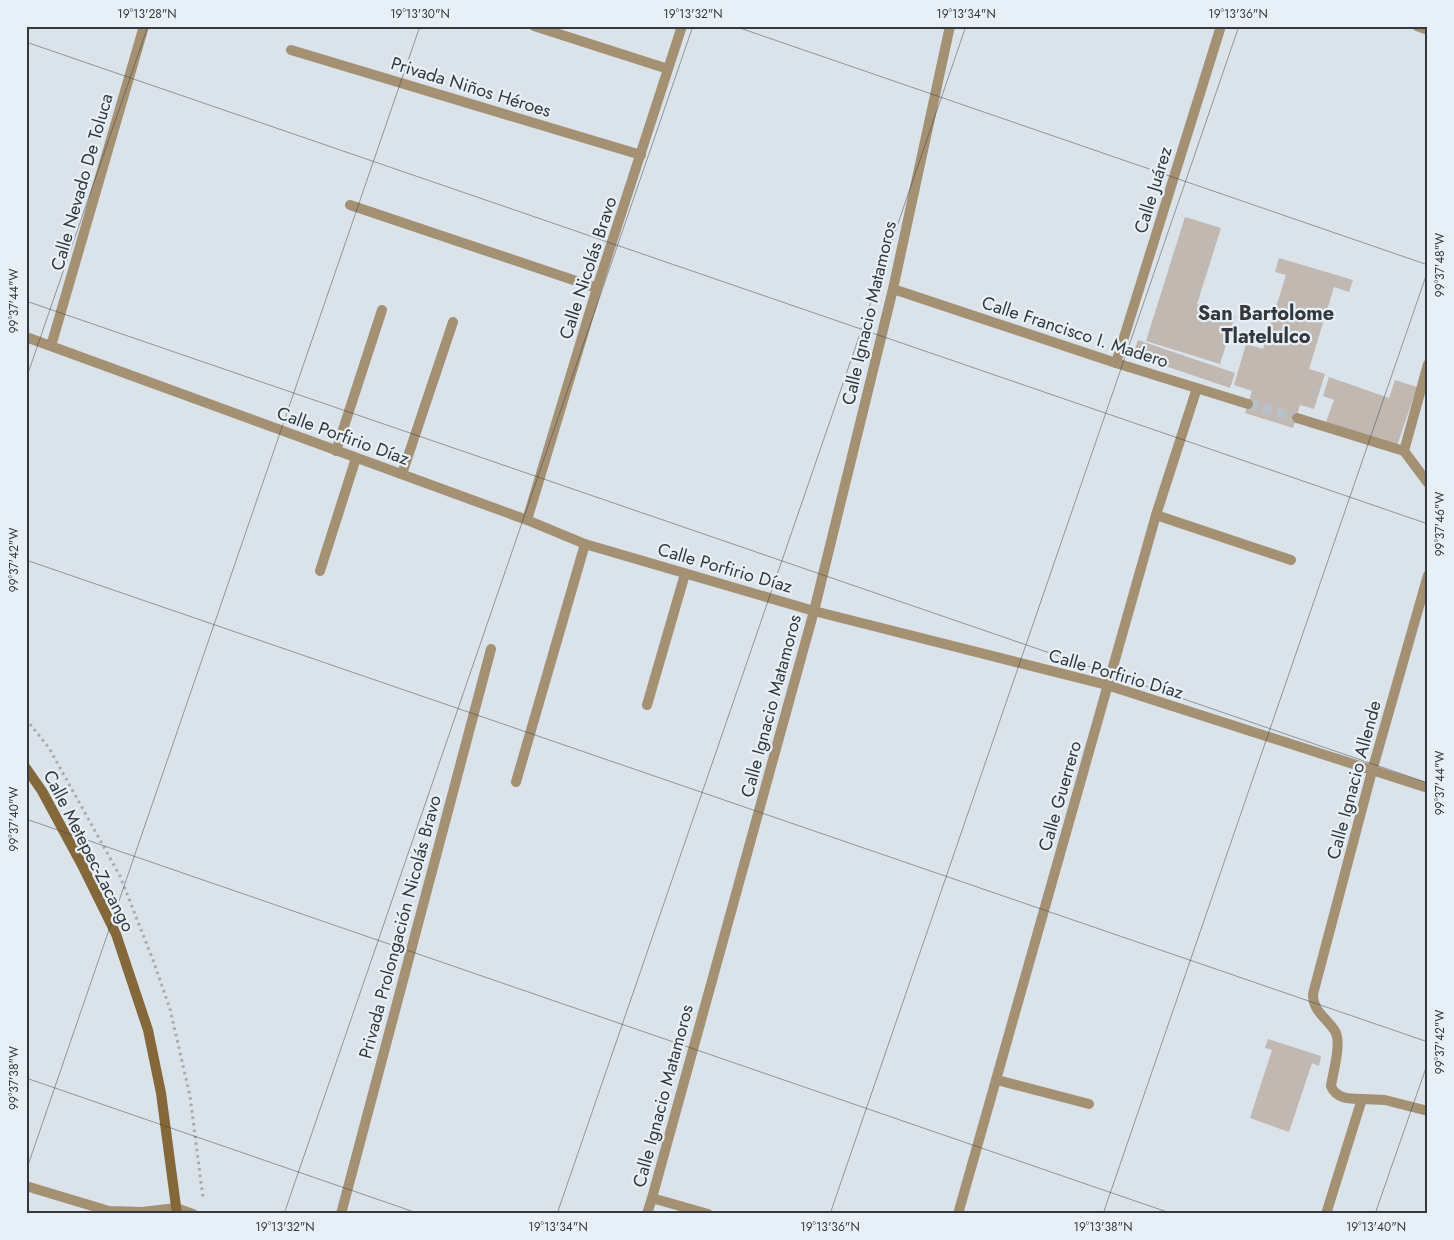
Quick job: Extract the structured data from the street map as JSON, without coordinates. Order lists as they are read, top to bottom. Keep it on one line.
{"streets":{"main road":["Calle Metepec-Zacango"],"street":["Privada Niños Héroes","Calle Nevado De Toluca","Calle Juárez","Calle Nicolás Bravo","Calle Ignacio Matamoros","Calle Francisco I. Madero","Calle Porfirio Díaz","Calle Ignacio Allende","Calle Guerrero","Privada Prolongación Nicolás Bravo"]},"crossings":[["Privada Niños Héroes","Calle Nicolás Bravo"],["Calle Nevado De Toluca","Calle Porfirio Díaz"],["Calle Juárez","Calle Francisco I. Madero"],["Calle Nicolás Bravo","Calle Porfirio Díaz"],["Calle Ignacio Matamoros","Calle Francisco I. Madero"],["Calle Ignacio Matamoros","Calle Porfirio Díaz"],["Calle Francisco I. Madero","Calle Guerrero"],["Calle Porfirio Díaz","Calle Ignacio Allende"],["Calle Porfirio Díaz","Calle Guerrero"]],"districts":["San Bartolome Tlatelulco"],"coordinates":["19°13'28\"N","19°13'30\"N","19°13'32\"N","19°13'34\"N","19°13'36\"N","99°37'48\"W","99°37'44\"W","99°37'46\"W","99°37'42\"W","99°37'40\"W","99°37'38\"W","19°13'38\"N","19°13'40\"N"]}
